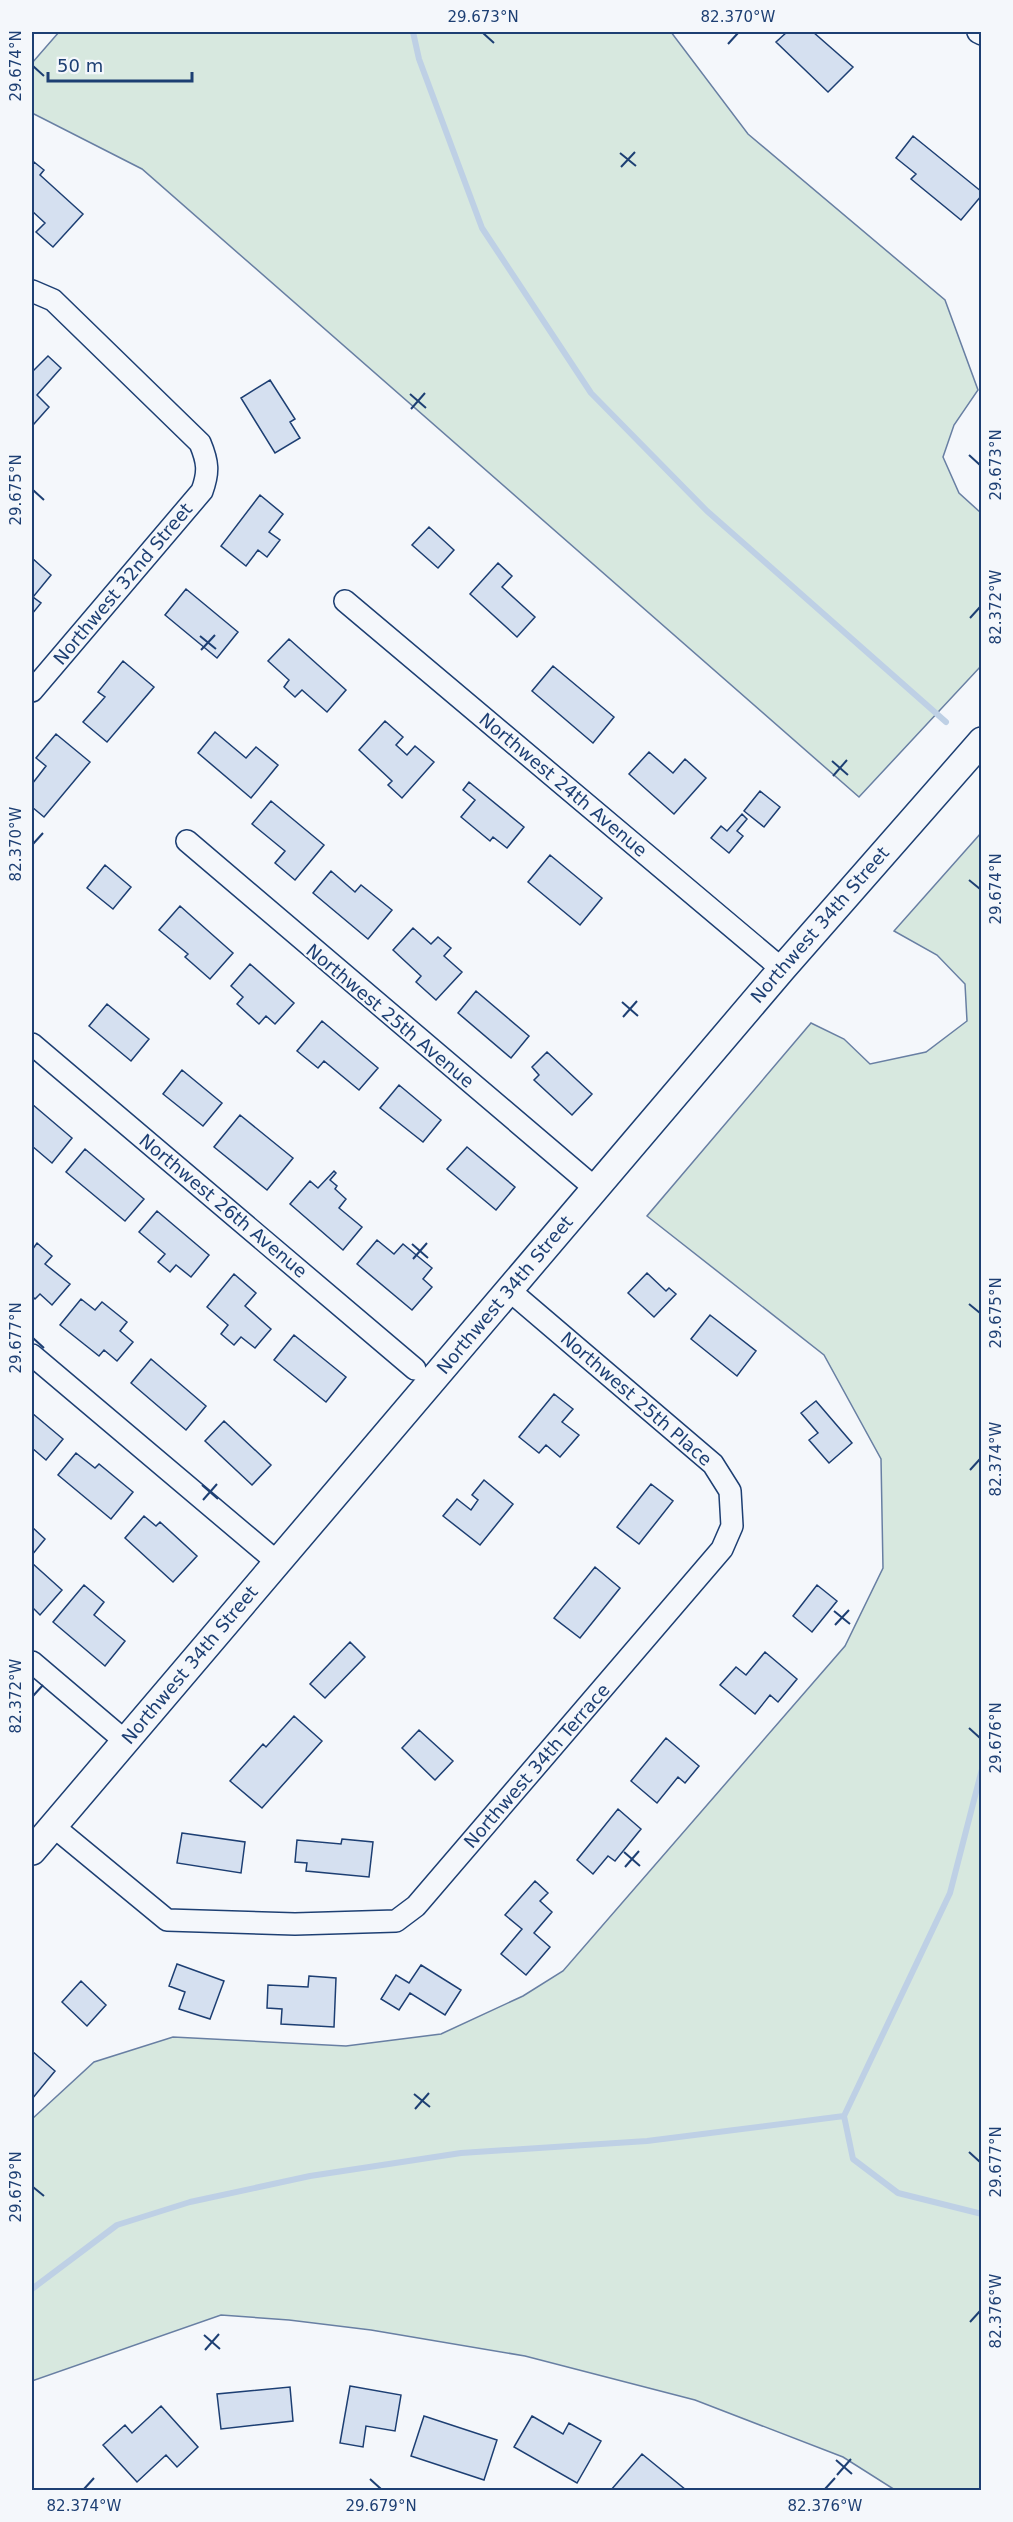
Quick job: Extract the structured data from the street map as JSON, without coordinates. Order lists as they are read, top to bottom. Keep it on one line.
{"streets":{"main road":["Northwest 34th Street"],"street":["Northwest 32nd Street","Northwest 24th Avenue","Northwest 25th Avenue","Northwest 26th Avenue","Northwest 25th Place","Northwest 34th Terrace"]},"crossings":[["Northwest 24th Avenue","Northwest 34th Street"],["Northwest 34th Street","Northwest 25th Avenue"],["Northwest 34th Street","Northwest 25th Place"],["Northwest 34th Street","Northwest 34th Terrace"],["Northwest 25th Place","Northwest 34th Terrace"]],"scale_bar":"50 m","coordinates":["29.673°N","82.370°W","29.674°N","29.675°N","82.372°W","29.677°N","82.374°W","29.676°N","29.679°N","82.376°W"]}
